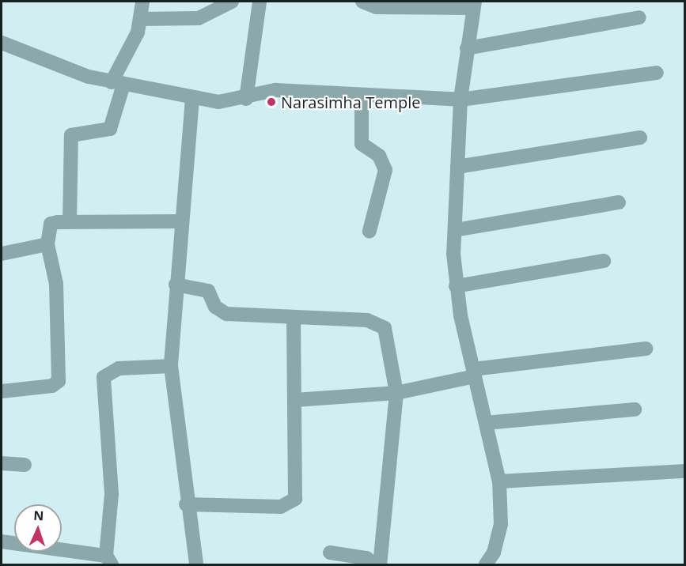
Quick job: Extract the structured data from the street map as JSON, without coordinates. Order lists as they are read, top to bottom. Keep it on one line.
{"places":["Narasimha Temple"],"north":"top"}
